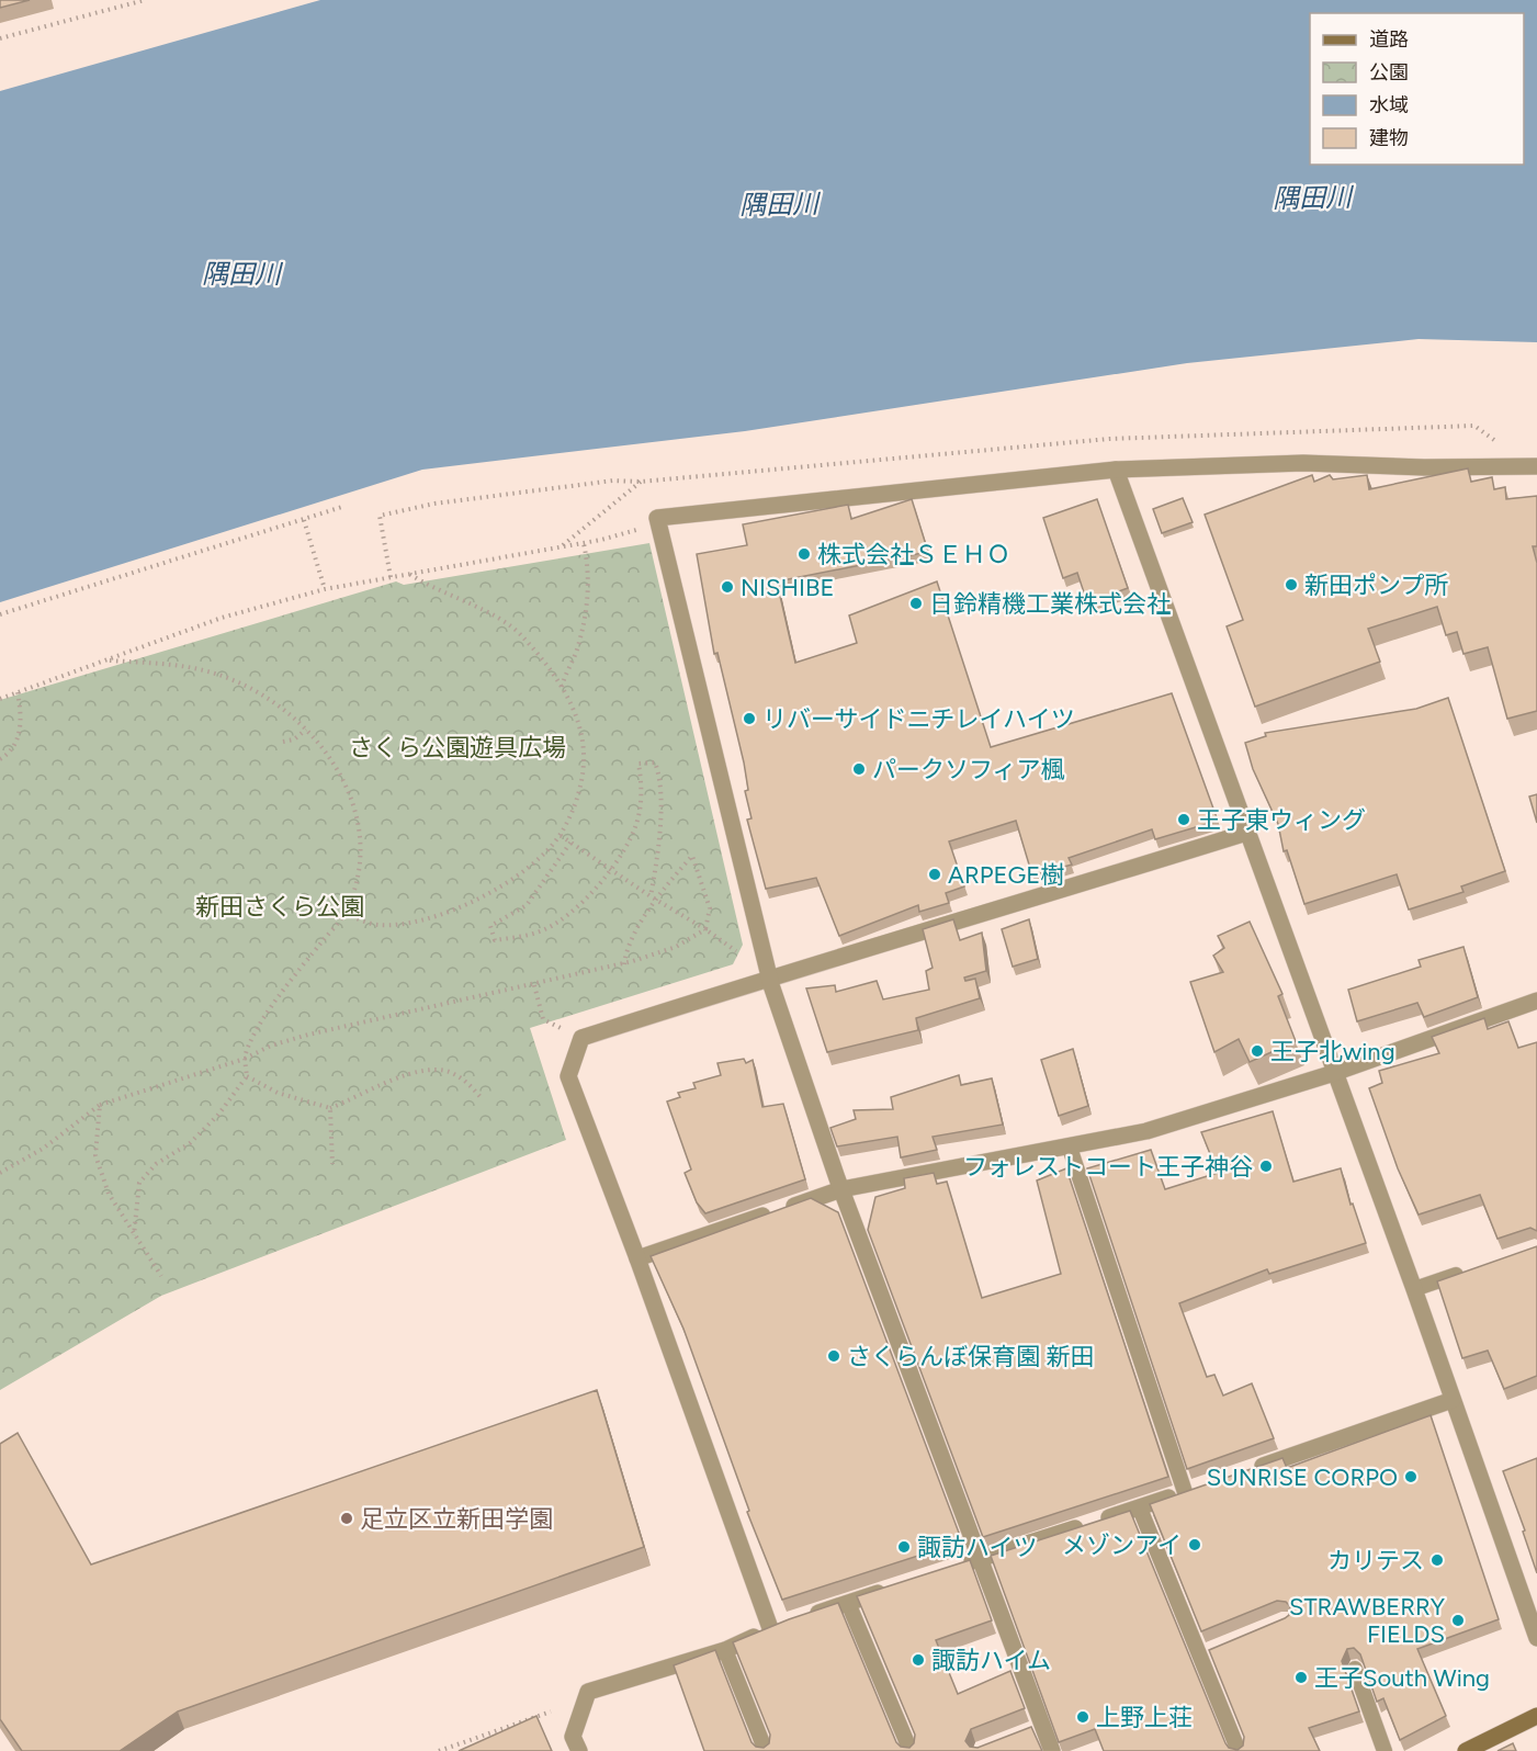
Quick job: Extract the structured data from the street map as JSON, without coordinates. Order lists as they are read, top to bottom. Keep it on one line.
{"water":["隅田川"],"parks":["さくら公園遊具広場","新田さくら公園"],"places":["株式会社ＳＥＨＯ","新田ポンプ所","NISHIBE","日鈴精機工業株式会社","リバーサイドニチレイハイツ","パークソフィア楓","王子東ウィング","ARPEGE樹","王子北wing","フォレストコート王子神谷","さくらんぼ保育園 新田","SUNRISE CORPO","足立区立新田学園","メゾンアイ","諏訪ハイツ","カリテス","STRAWBERRY FIELDS","諏訪ハイム","王子South Wing","上野上荘"],"legend":["道路","公園","水域","建物"]}
